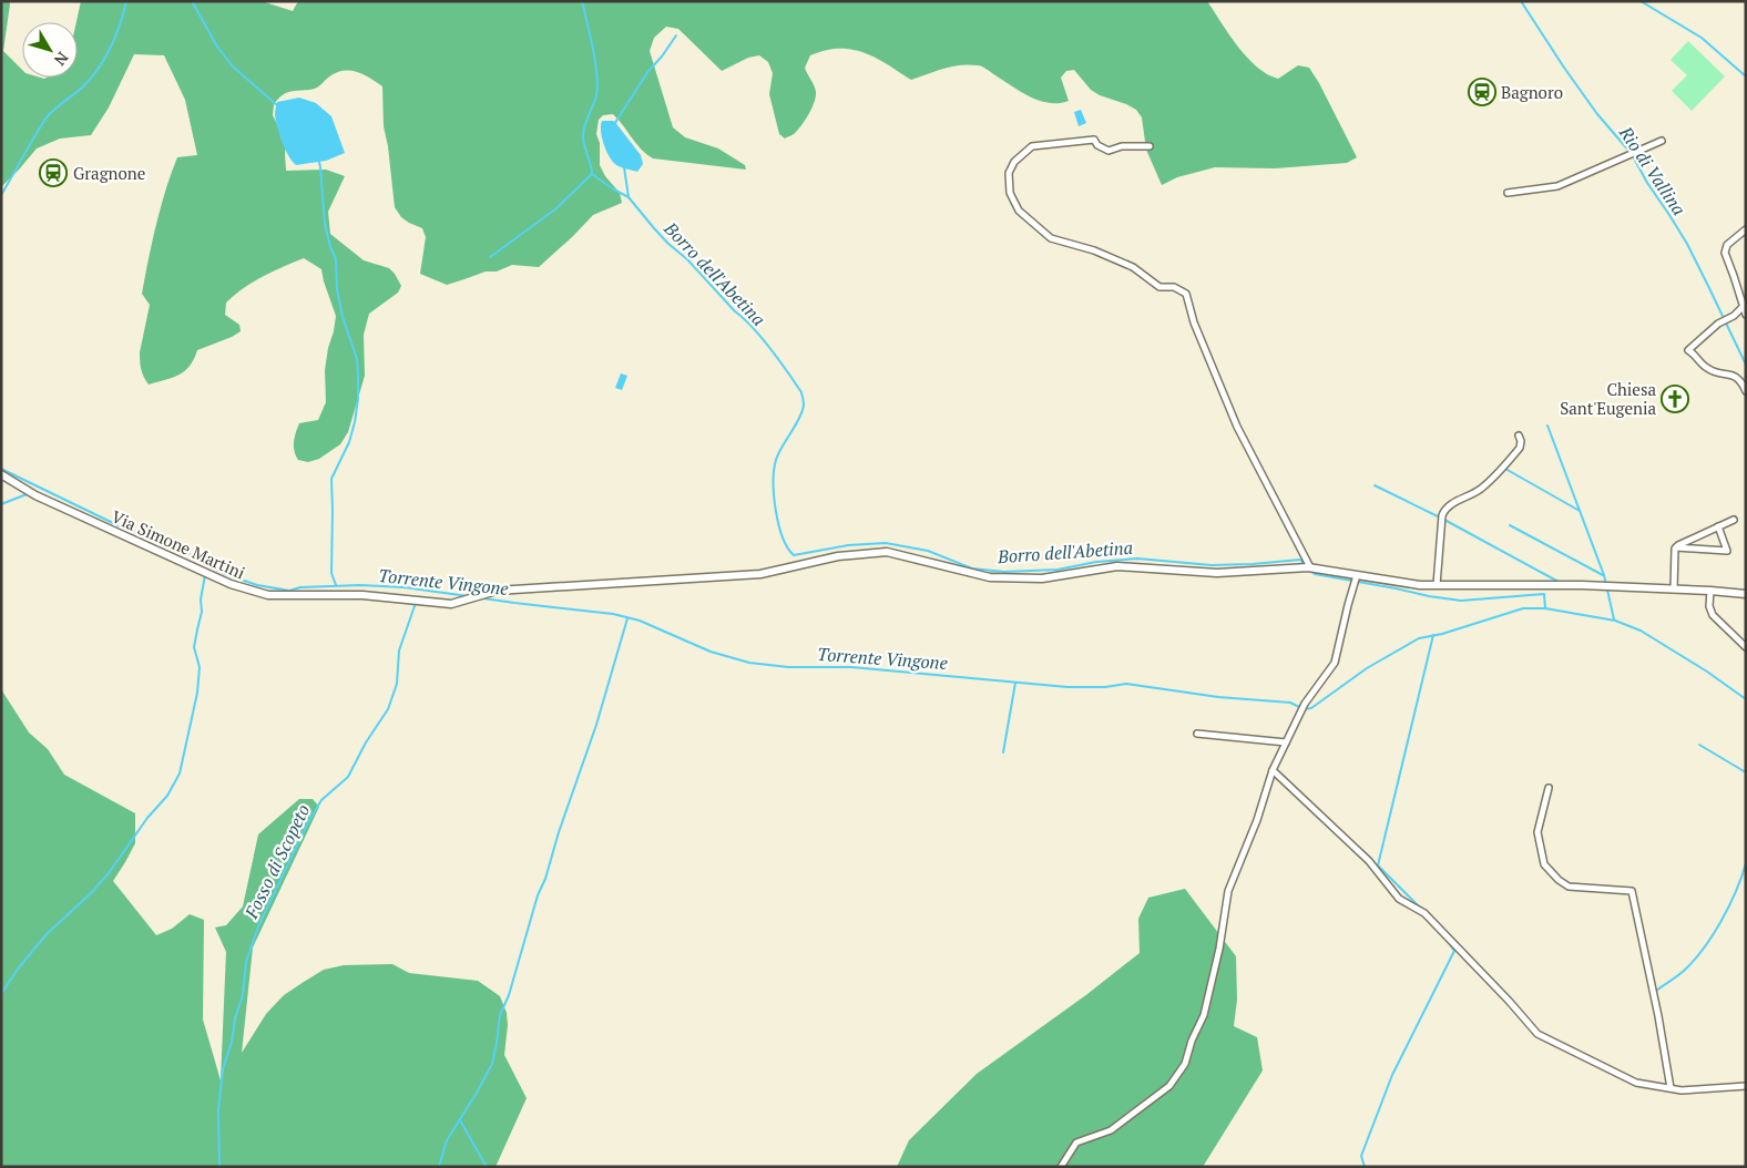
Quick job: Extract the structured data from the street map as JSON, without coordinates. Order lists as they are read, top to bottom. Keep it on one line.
{"streets":{"street":["Via Simone Martini"]},"water":["Rio di Vallina","Borro dell'Abetina","Torrente Vingone","Fosso di Scopeto"],"places":{"station":["Bagnoro","Gragnone"],"church":["Chiesa Sant'Eugenia"]},"north":"bottom right"}
